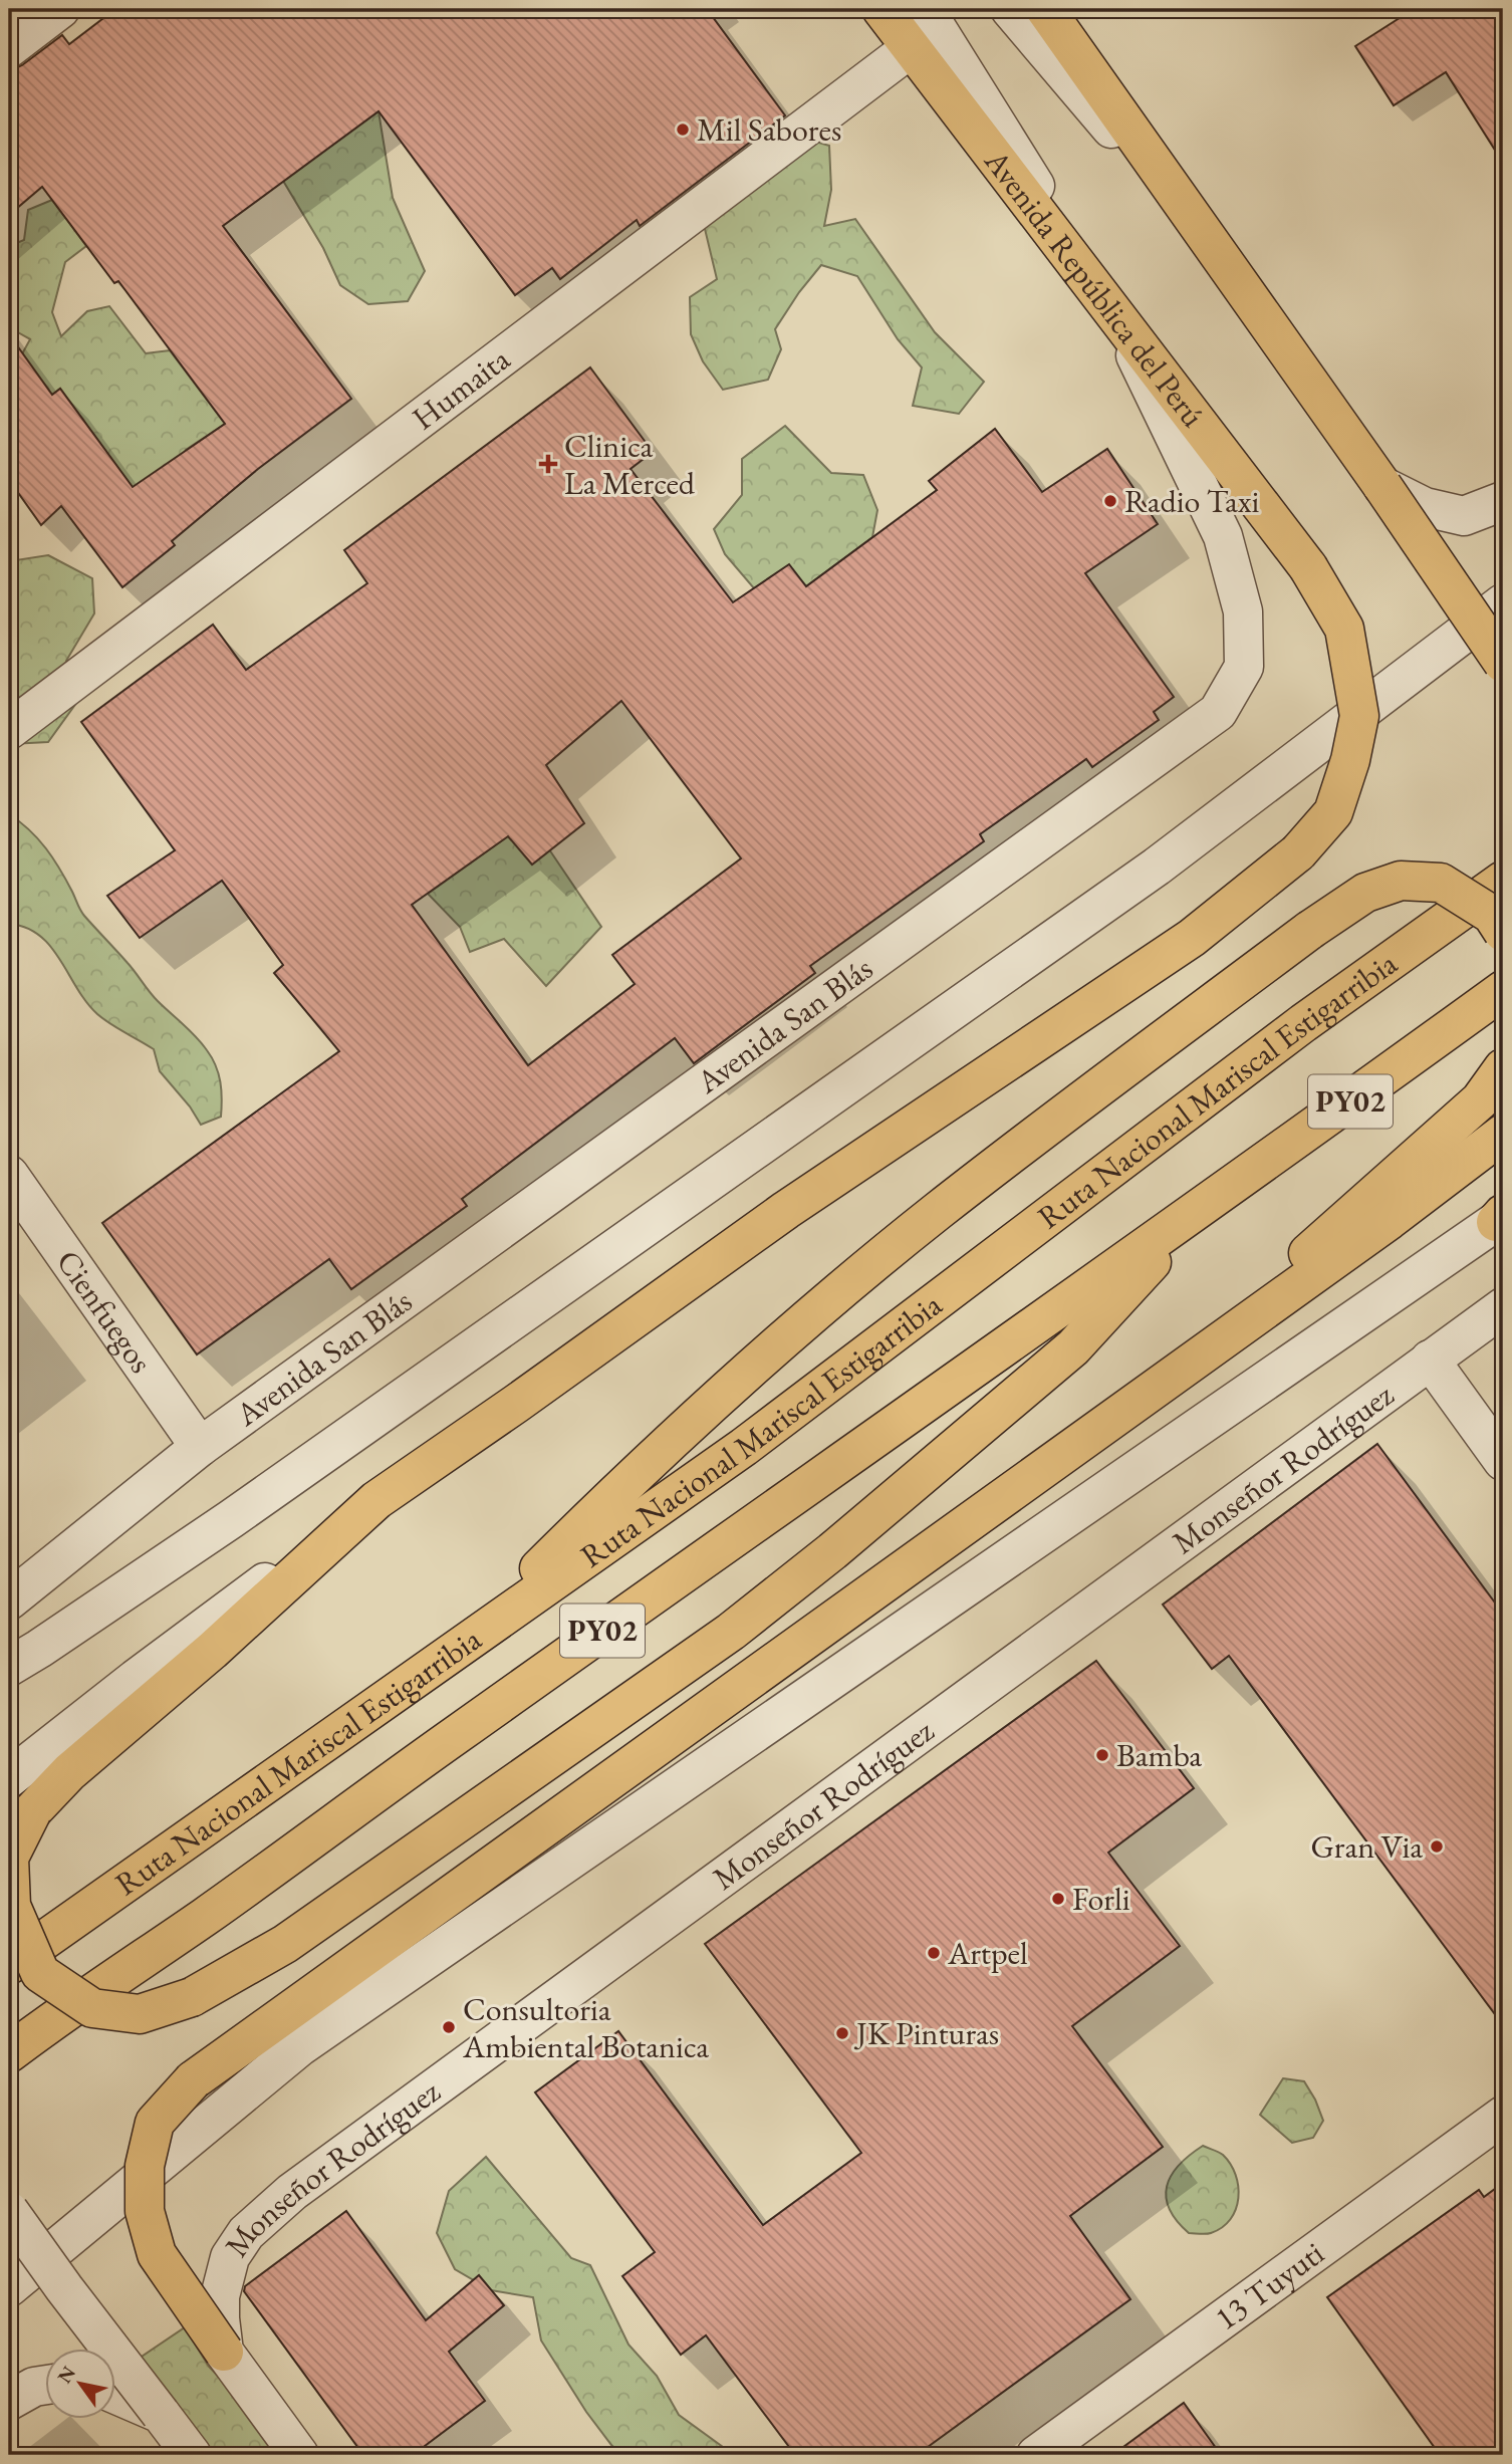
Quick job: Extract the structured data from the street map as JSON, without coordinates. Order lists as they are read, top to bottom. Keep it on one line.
{"streets":{"highway":["Avenida República del Perú","Ruta Nacional Mariscal Estigarribia","PY02"],"street":["Humaita","Avenida San Blás","Cienfuegos","Monseñor Rodríguez","13 Tuyuti"]},"crossings":[["Avenida República del Perú","Humaita"],["Avenida República del Perú","Avenida San Blás"],["Avenida República del Perú","PY02"],["Avenida San Blás","Cienfuegos"]],"places":{"other":["Mil Sabores","Radio Taxi","Bamba","Gran Via","Forli","Artpel","Consultoria Ambiental Botanica","JK Pinturas"],"health":["Clinica La Merced"]},"north":"top left"}
